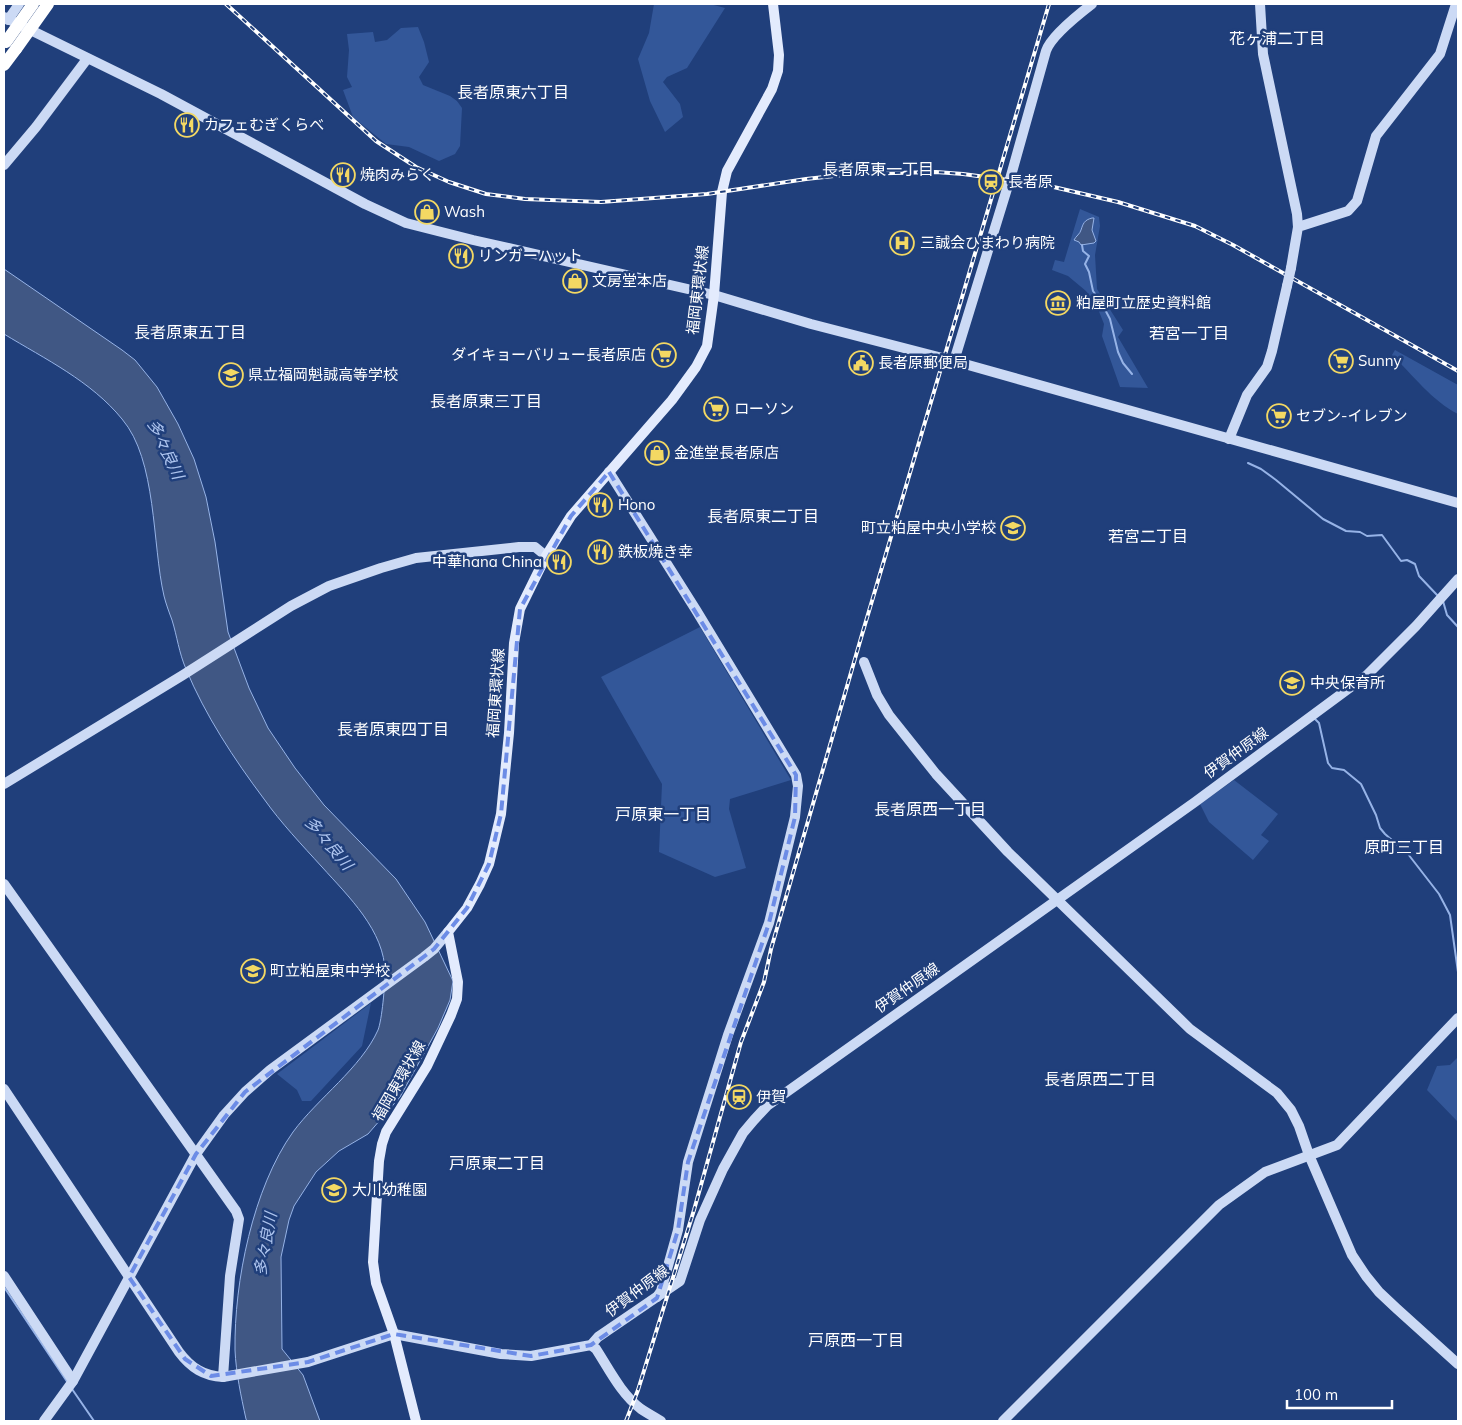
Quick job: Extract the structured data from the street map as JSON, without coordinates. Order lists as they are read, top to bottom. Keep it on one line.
{"streets":{"main road":["福岡東環状線"],"street":["伊賀仲原線"]},"crossings":[["福岡東環状線","伊賀仲原線"]],"districts":["花ヶ浦二丁目","長者原東六丁目","長者原東一丁目","長者原東五丁目","若宮一丁目","長者原東三丁目","長者原東二丁目","若宮二丁目","長者原東四丁目","長者原西一丁目","戸原東一丁目","原町三丁目","長者原西二丁目","戸原東二丁目","戸原西一丁目"],"water":["多々良川"],"places":{"restaurant":["カフェむぎくらべ","焼肉みらく","リンガーハット","Hono","鉄板焼き幸","中華hana China"],"station":["長者原","伊賀"],"shop":["Wash","文房堂本店","金進堂長者原店"],"hospital":["三誠会ひまわり病院"],"museum":["粕屋町立歴史資料館"],"supermarket":["ダイキョーバリュー長者原店","Sunny","ローソン","セブン-イレブン"],"public building":["長者原郵便局"],"school or university":["県立福岡魁誠高等学校","町立粕屋中央小学校","中央保育所","町立粕屋東中学校","大川幼稚園"]},"scale_bar":"100 m"}
